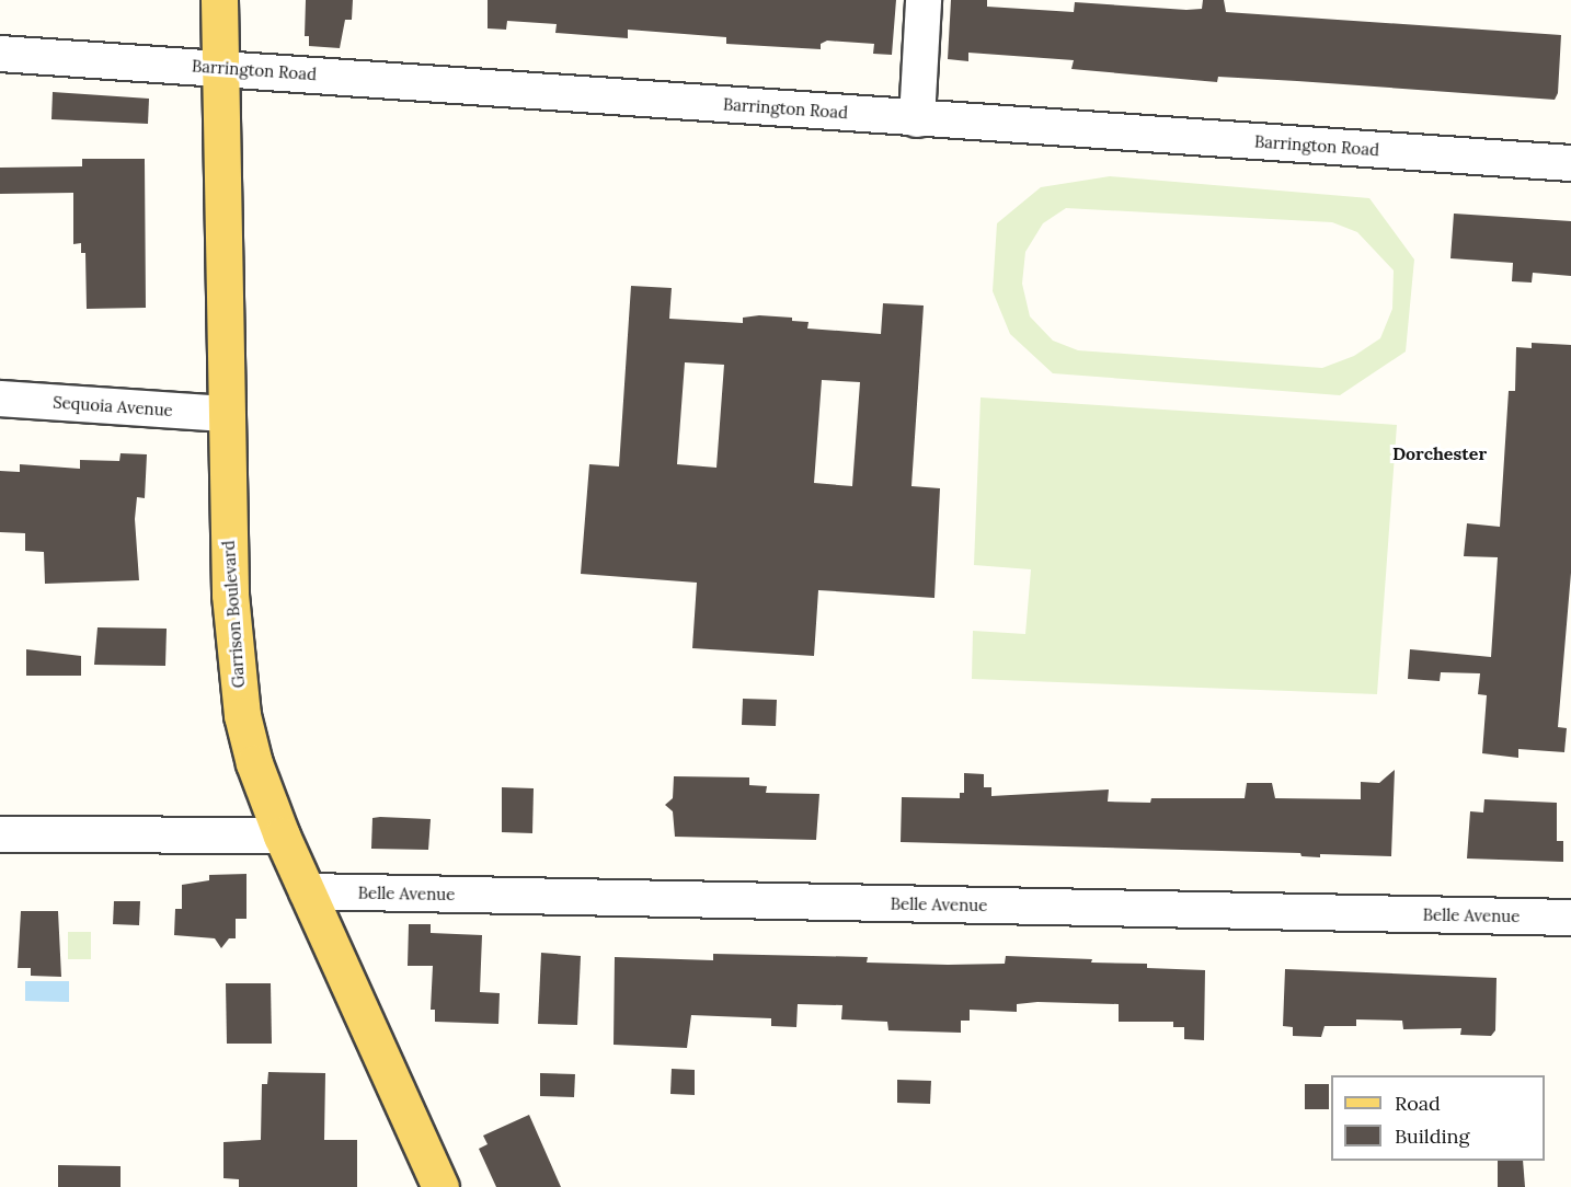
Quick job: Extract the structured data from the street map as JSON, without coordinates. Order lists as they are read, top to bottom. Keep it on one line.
{"streets":{"main road":["Garrison Boulevard"],"street":["Barrington Road","Sequoia Avenue","Belle Avenue"]},"crossings":[["Barrington Road","Garrison Boulevard"],["Sequoia Avenue","Garrison Boulevard"],["Garrison Boulevard","Belle Avenue"]],"districts":["Dorchester"],"legend":["Road","Building"]}
